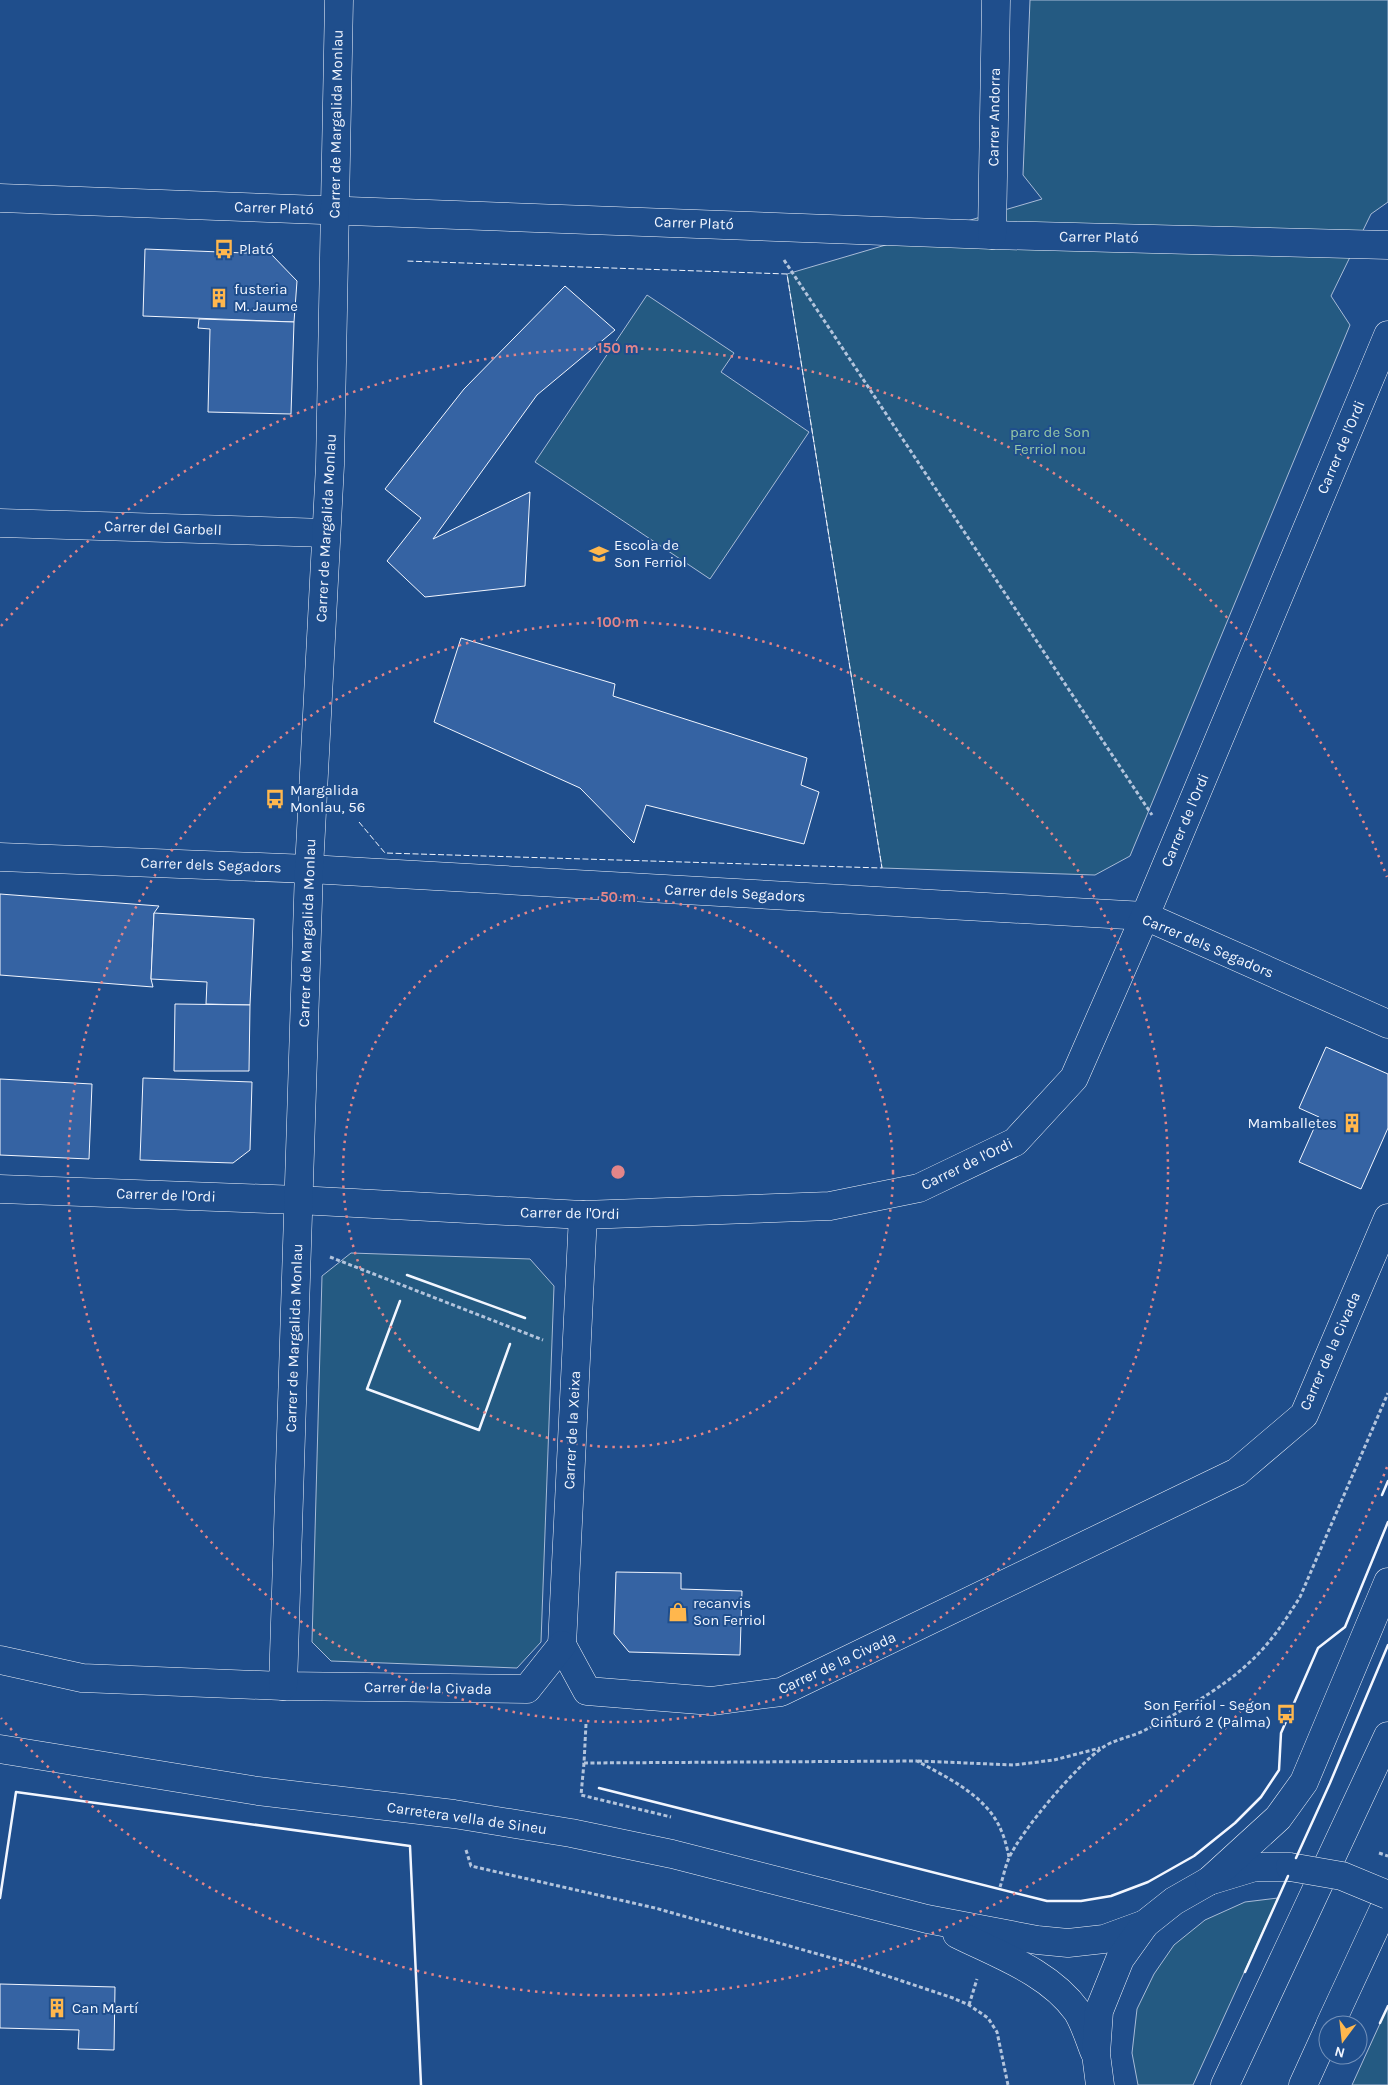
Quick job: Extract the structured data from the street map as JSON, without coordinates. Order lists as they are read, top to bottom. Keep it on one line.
{"streets":{"main road":["Carrer Andorra","Carrer de Margalida Monlau","Carrer Plató","Carrer de l'Ordi","Carrer del Garbell","Carrer dels Segadors","Carrer de la Civada","Carrer de la Xeixa","Carretera vella de Sineu"]},"crossings":[["Carrer Andorra","Carrer Plató"],["Carrer de Margalida Monlau","Carrer Plató"],["Carrer de Margalida Monlau","Carrer de l'Ordi"],["Carrer de Margalida Monlau","Carrer del Garbell"],["Carrer de Margalida Monlau","Carrer dels Segadors"],["Carrer de Margalida Monlau","Carrer de la Civada"],["Carrer de l'Ordi","Carrer dels Segadors"],["Carrer de l'Ordi","Carrer de la Xeixa"],["Carrer de la Civada","Carrer de la Xeixa"]],"parks":["parc de Son Ferriol nou"],"places":{"bus stop":["Plató","Margalida Monlau, 56","Son Ferriol - Segon Cinturó 2 (Palma)"],"building":["fusteria M. Jaume","Mamballetes","Can Martí"],"school or university":["Escola de Son Ferriol"],"shop":["recanvis Son Ferriol"]},"north":"bottom","rings":["150 m","100 m","50 m"]}
